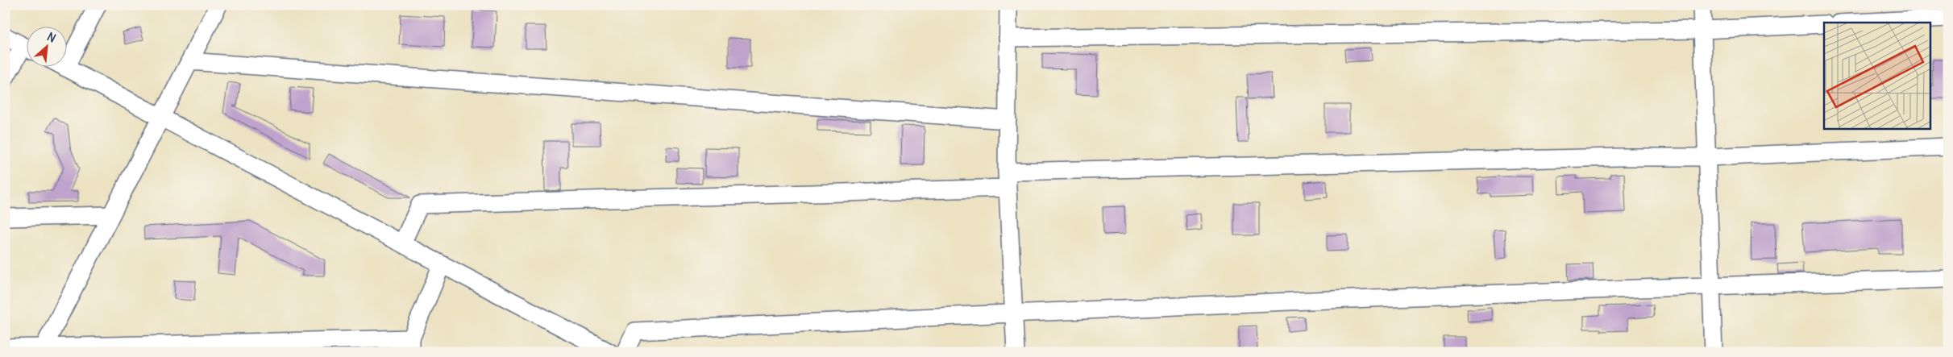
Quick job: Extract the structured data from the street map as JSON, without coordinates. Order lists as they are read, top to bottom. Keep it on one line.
{"north":"top right"}
